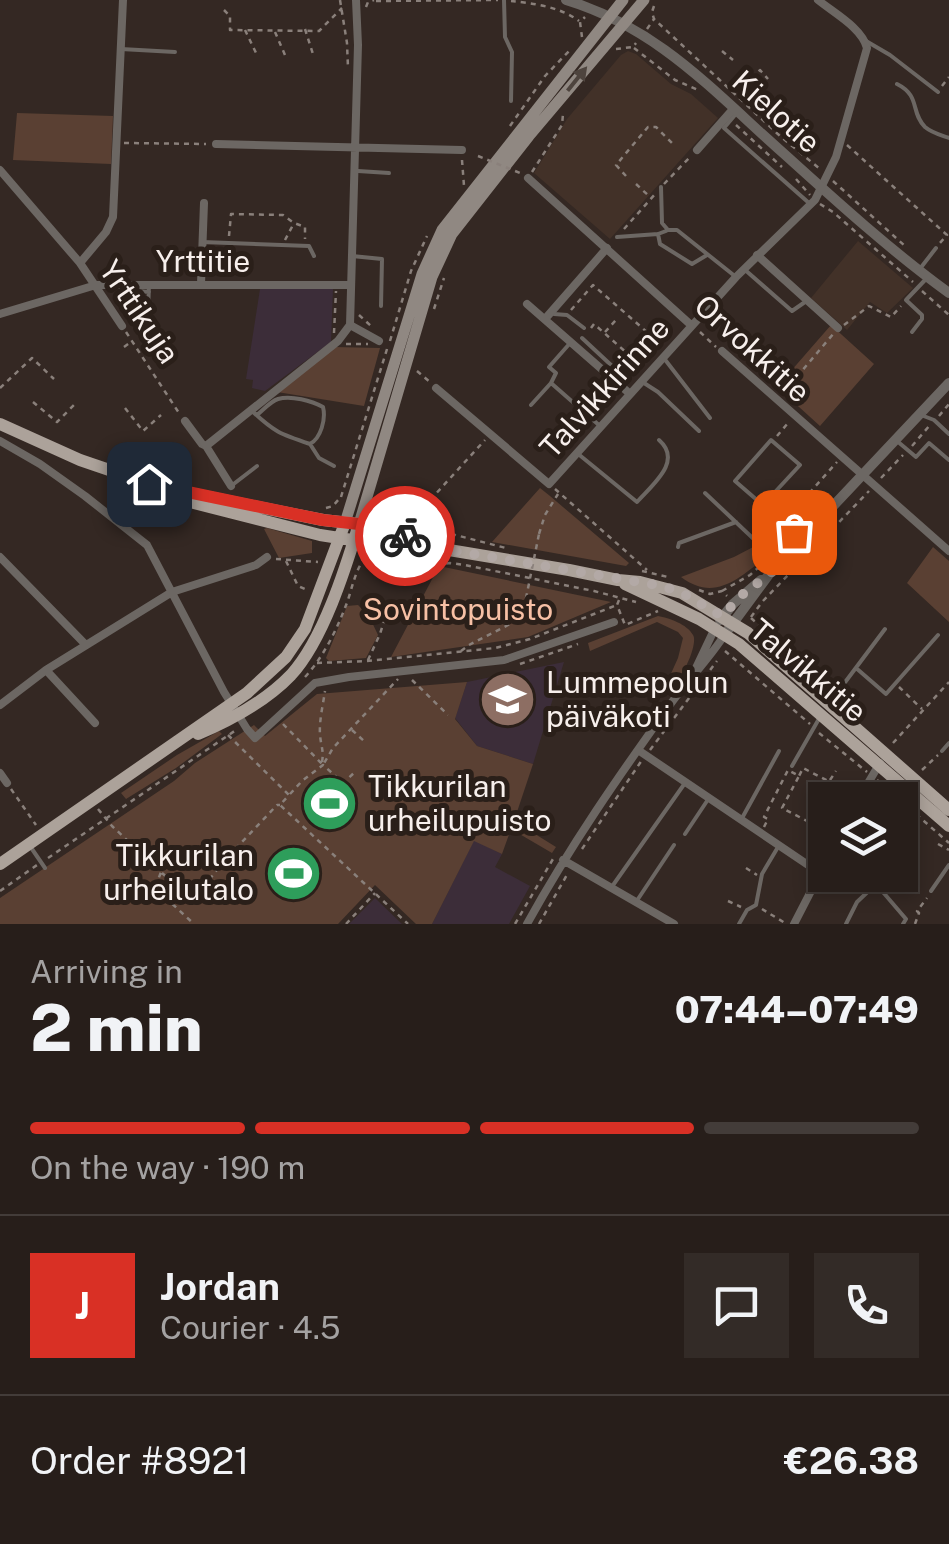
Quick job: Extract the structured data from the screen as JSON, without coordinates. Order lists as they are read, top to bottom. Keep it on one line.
{"streets":{"main road":["Talvikkitie"],"street":["Kielotie","Yrttitie","Yrttikuja","Orvokkitie","Talvikkirinne"]},"crossings":[["Yrttitie","Yrttikuja"],["Orvokkitie","Talvikkirinne"]],"parks":["Sovintopuisto"],"places":{"school or university":["Lummepolun päiväkoti"],"sports":["Tikkurilan urheilupuisto","Tikkurilan urheilutalo"]},"page":{"heading":["2 min","Arriving in","07:44–07:49"],"panel":["Jordan","Courier · 4.5","Order #8921","€26.38"],"bar":"On the way · 190 m","round":"J"}}
